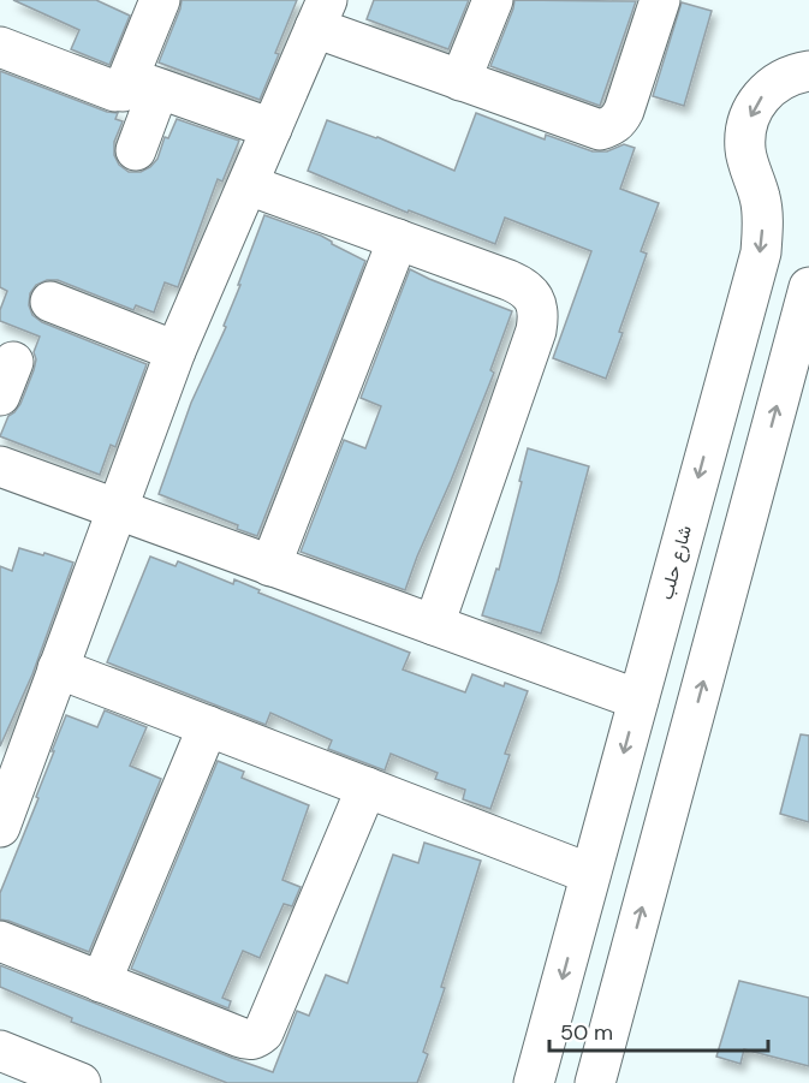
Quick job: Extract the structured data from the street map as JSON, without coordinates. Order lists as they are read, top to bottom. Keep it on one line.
{"streets":{"street":["شارع حلب"]},"scale_bar":"50 m"}
